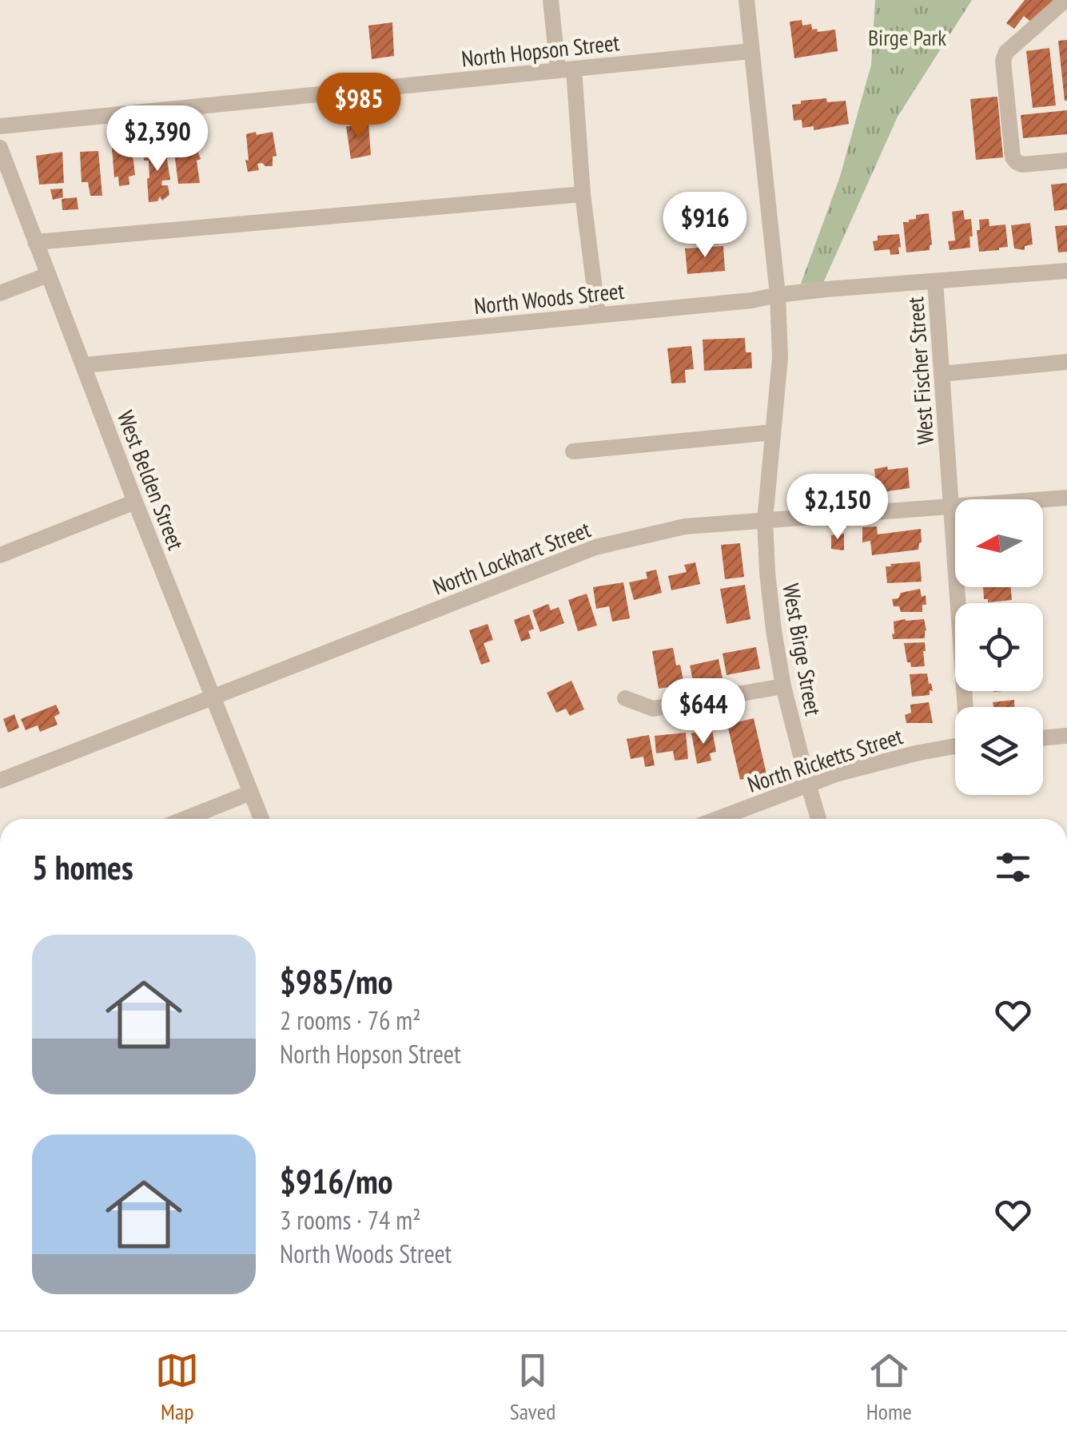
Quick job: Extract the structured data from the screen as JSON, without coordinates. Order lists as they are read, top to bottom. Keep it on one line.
{"streets":{"street":["North Hopson Street","North Woods Street","West Fischer Street","West Belden Street","North Lockhart Street","West Birge Street","North Ricketts Street"]},"crossings":[["North Hopson Street","West Birge Street"],["North Woods Street","West Fischer Street"],["North Woods Street","West Belden Street"],["North Woods Street","West Birge Street"],["West Fischer Street","North Lockhart Street"],["West Belden Street","North Lockhart Street"],["North Lockhart Street","West Birge Street"],["West Birge Street","North Ricketts Street"]],"parks":["Birge Park"],"north":"left","page":{"price":["$985","$2,390","$916","$2,150","$644"],"heading":"5 homes","list":[{"name":"$985/mo","note":"2 rooms · 76 m² · North Hopson Street"},{"name":"$916/mo","note":"3 rooms · 74 m² · North Woods Street"}],"tabs":["Map","Saved","Home"]}}
